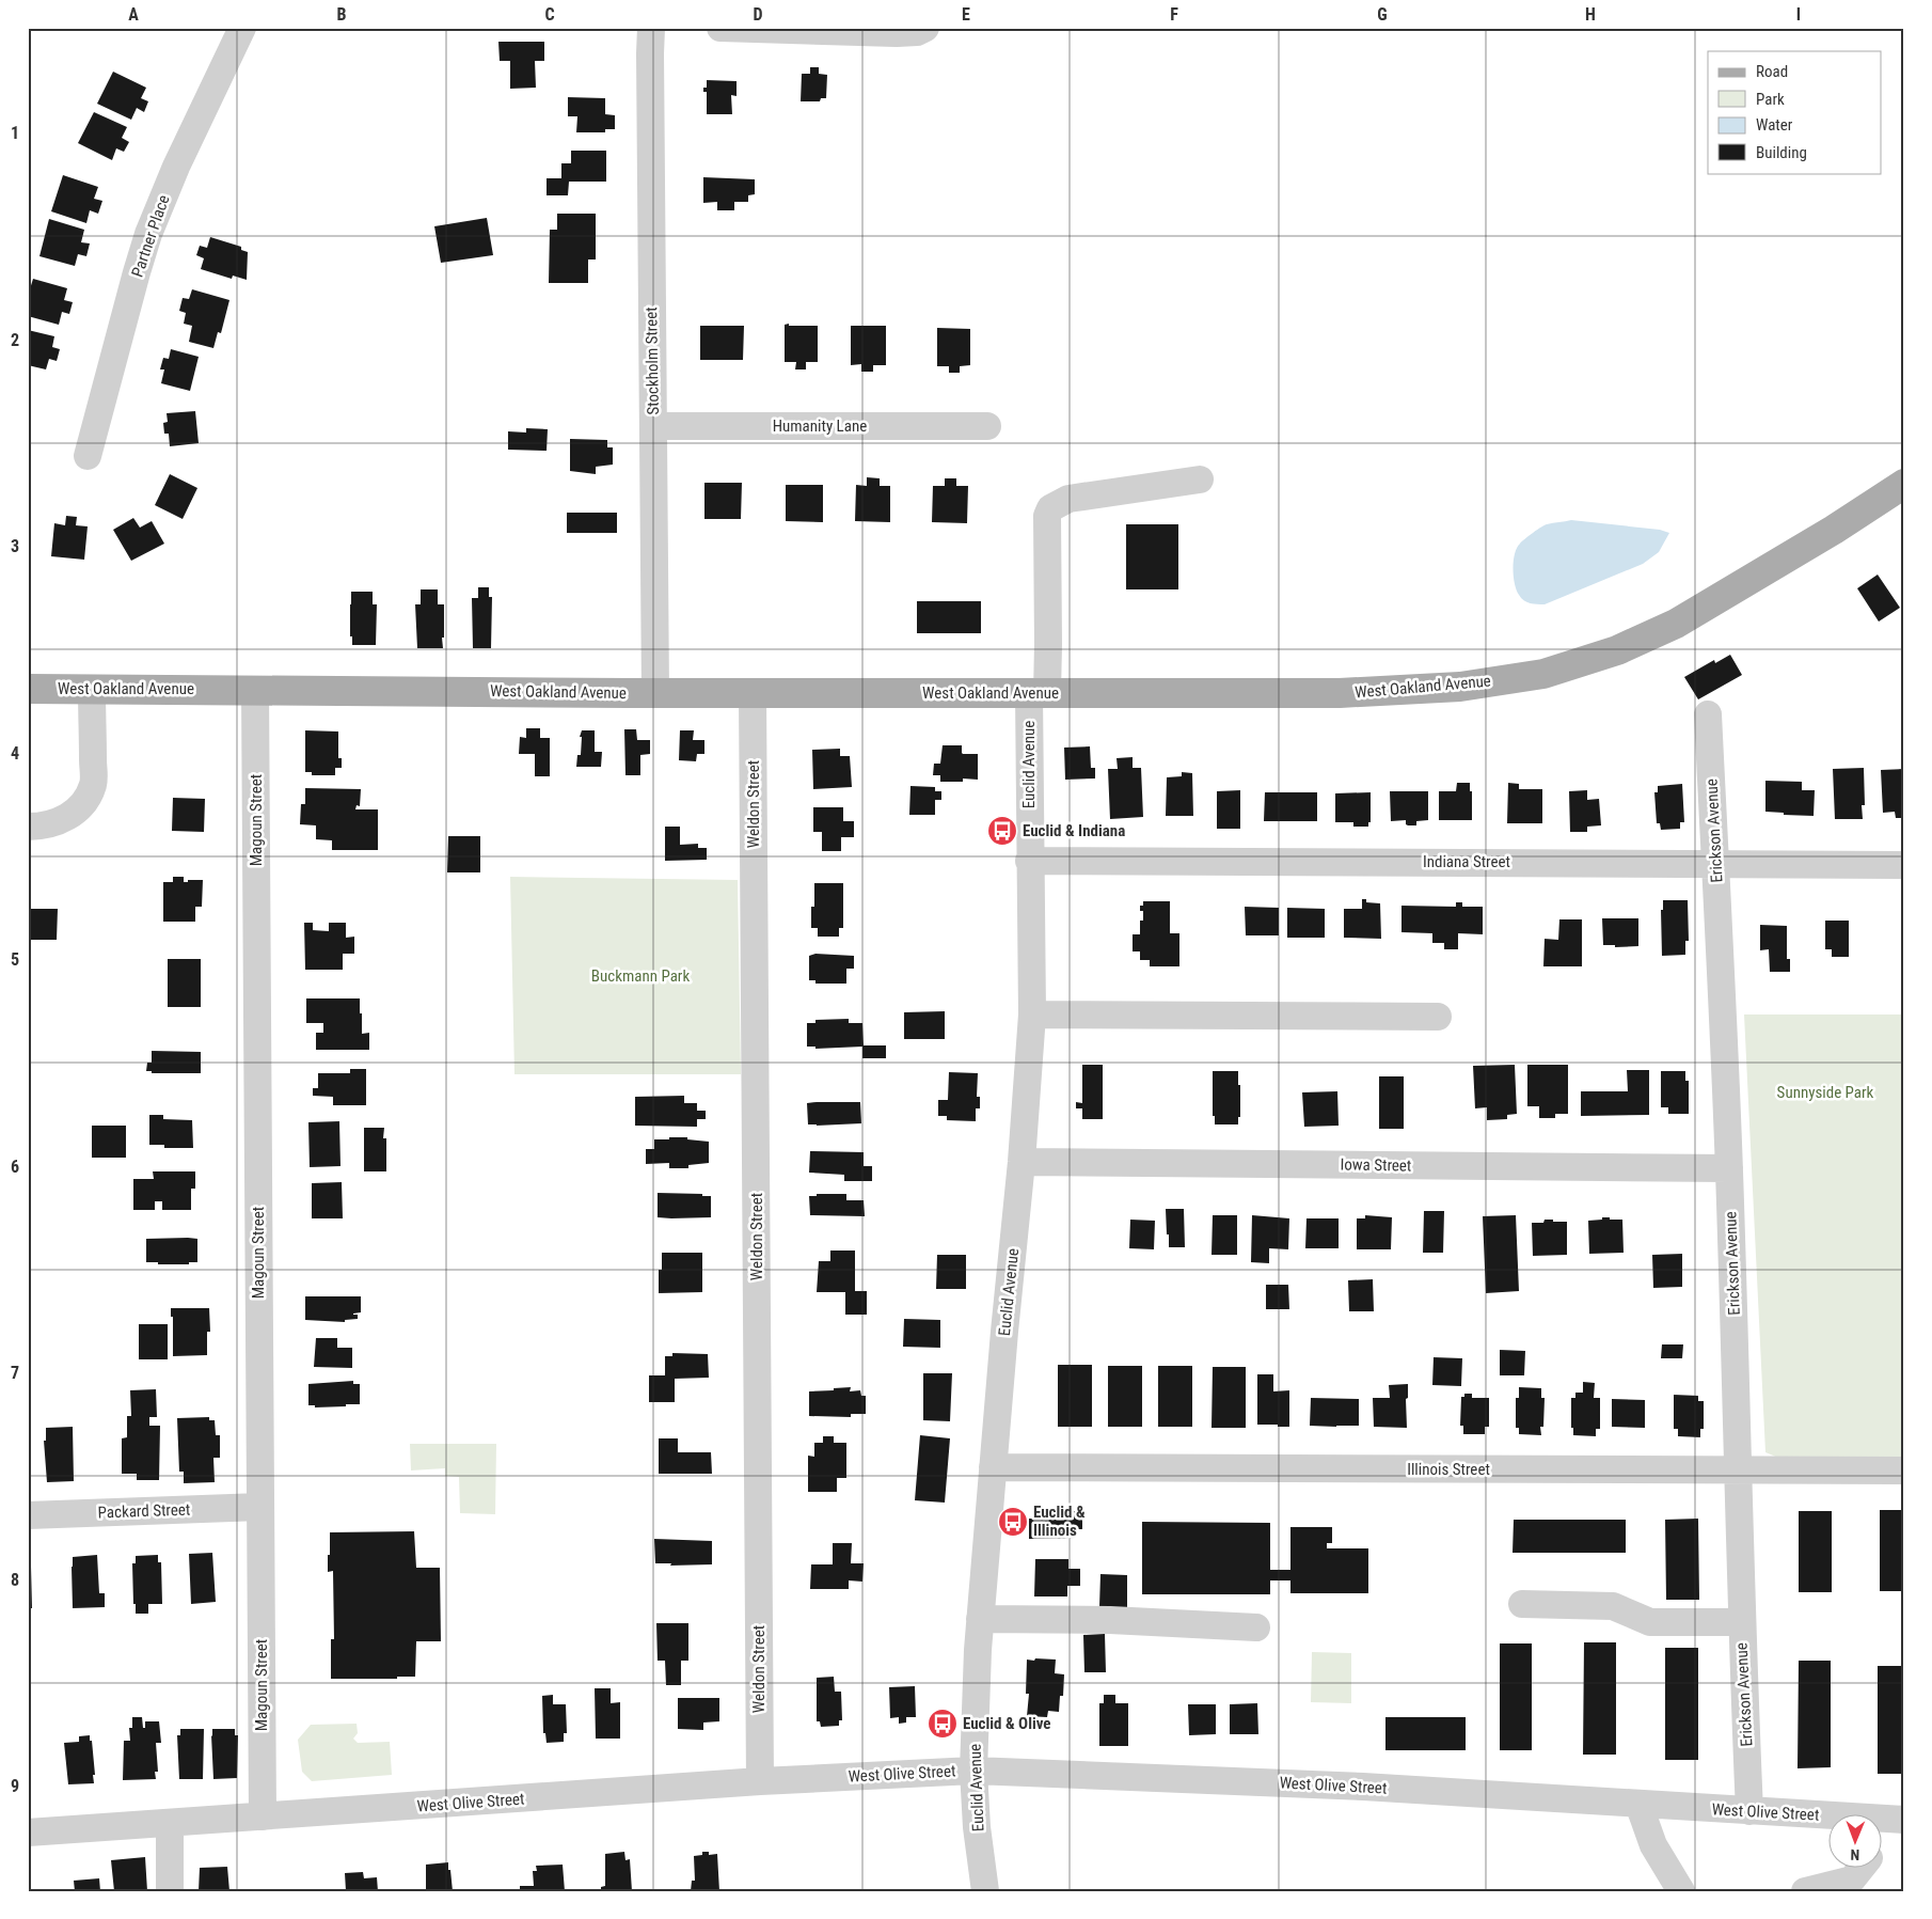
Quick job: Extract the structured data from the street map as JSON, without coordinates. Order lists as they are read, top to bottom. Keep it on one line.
{"streets":{"main road":["West Oakland Avenue"],"street":["Partner Place","Stockholm Street","Humanity Lane","Euclid Avenue","Weldon Street","Magoun Street","Erickson Avenue","Indiana Street","Iowa Street","Illinois Street","Packard Street","West Olive Street"]},"crossings":[["Stockholm Street","Humanity Lane"],["Stockholm Street","West Oakland Avenue"],["West Oakland Avenue","Euclid Avenue"],["West Oakland Avenue","Weldon Street"],["West Oakland Avenue","Magoun Street"],["Euclid Avenue","Indiana Street"],["Euclid Avenue","Iowa Street"],["Euclid Avenue","Illinois Street"],["Euclid Avenue","West Olive Street"],["Weldon Street","West Olive Street"],["Magoun Street","Packard Street"],["Magoun Street","West Olive Street"],["Erickson Avenue","Indiana Street"],["Erickson Avenue","Iowa Street"],["Erickson Avenue","Illinois Street"],["Erickson Avenue","West Olive Street"]],"parks":["Buckmann Park","Sunnyside Park"],"places":{"bus stop":["Euclid & Indiana","Euclid & Illinois","Euclid & Olive"]},"legend":["Road","Park","Water","Building"],"north":"bottom","grid":{"columns":["A","B","C","D","E","F","G","H","I"],"rows":["1","2","3","4","5","6","7","8","9"]}}
